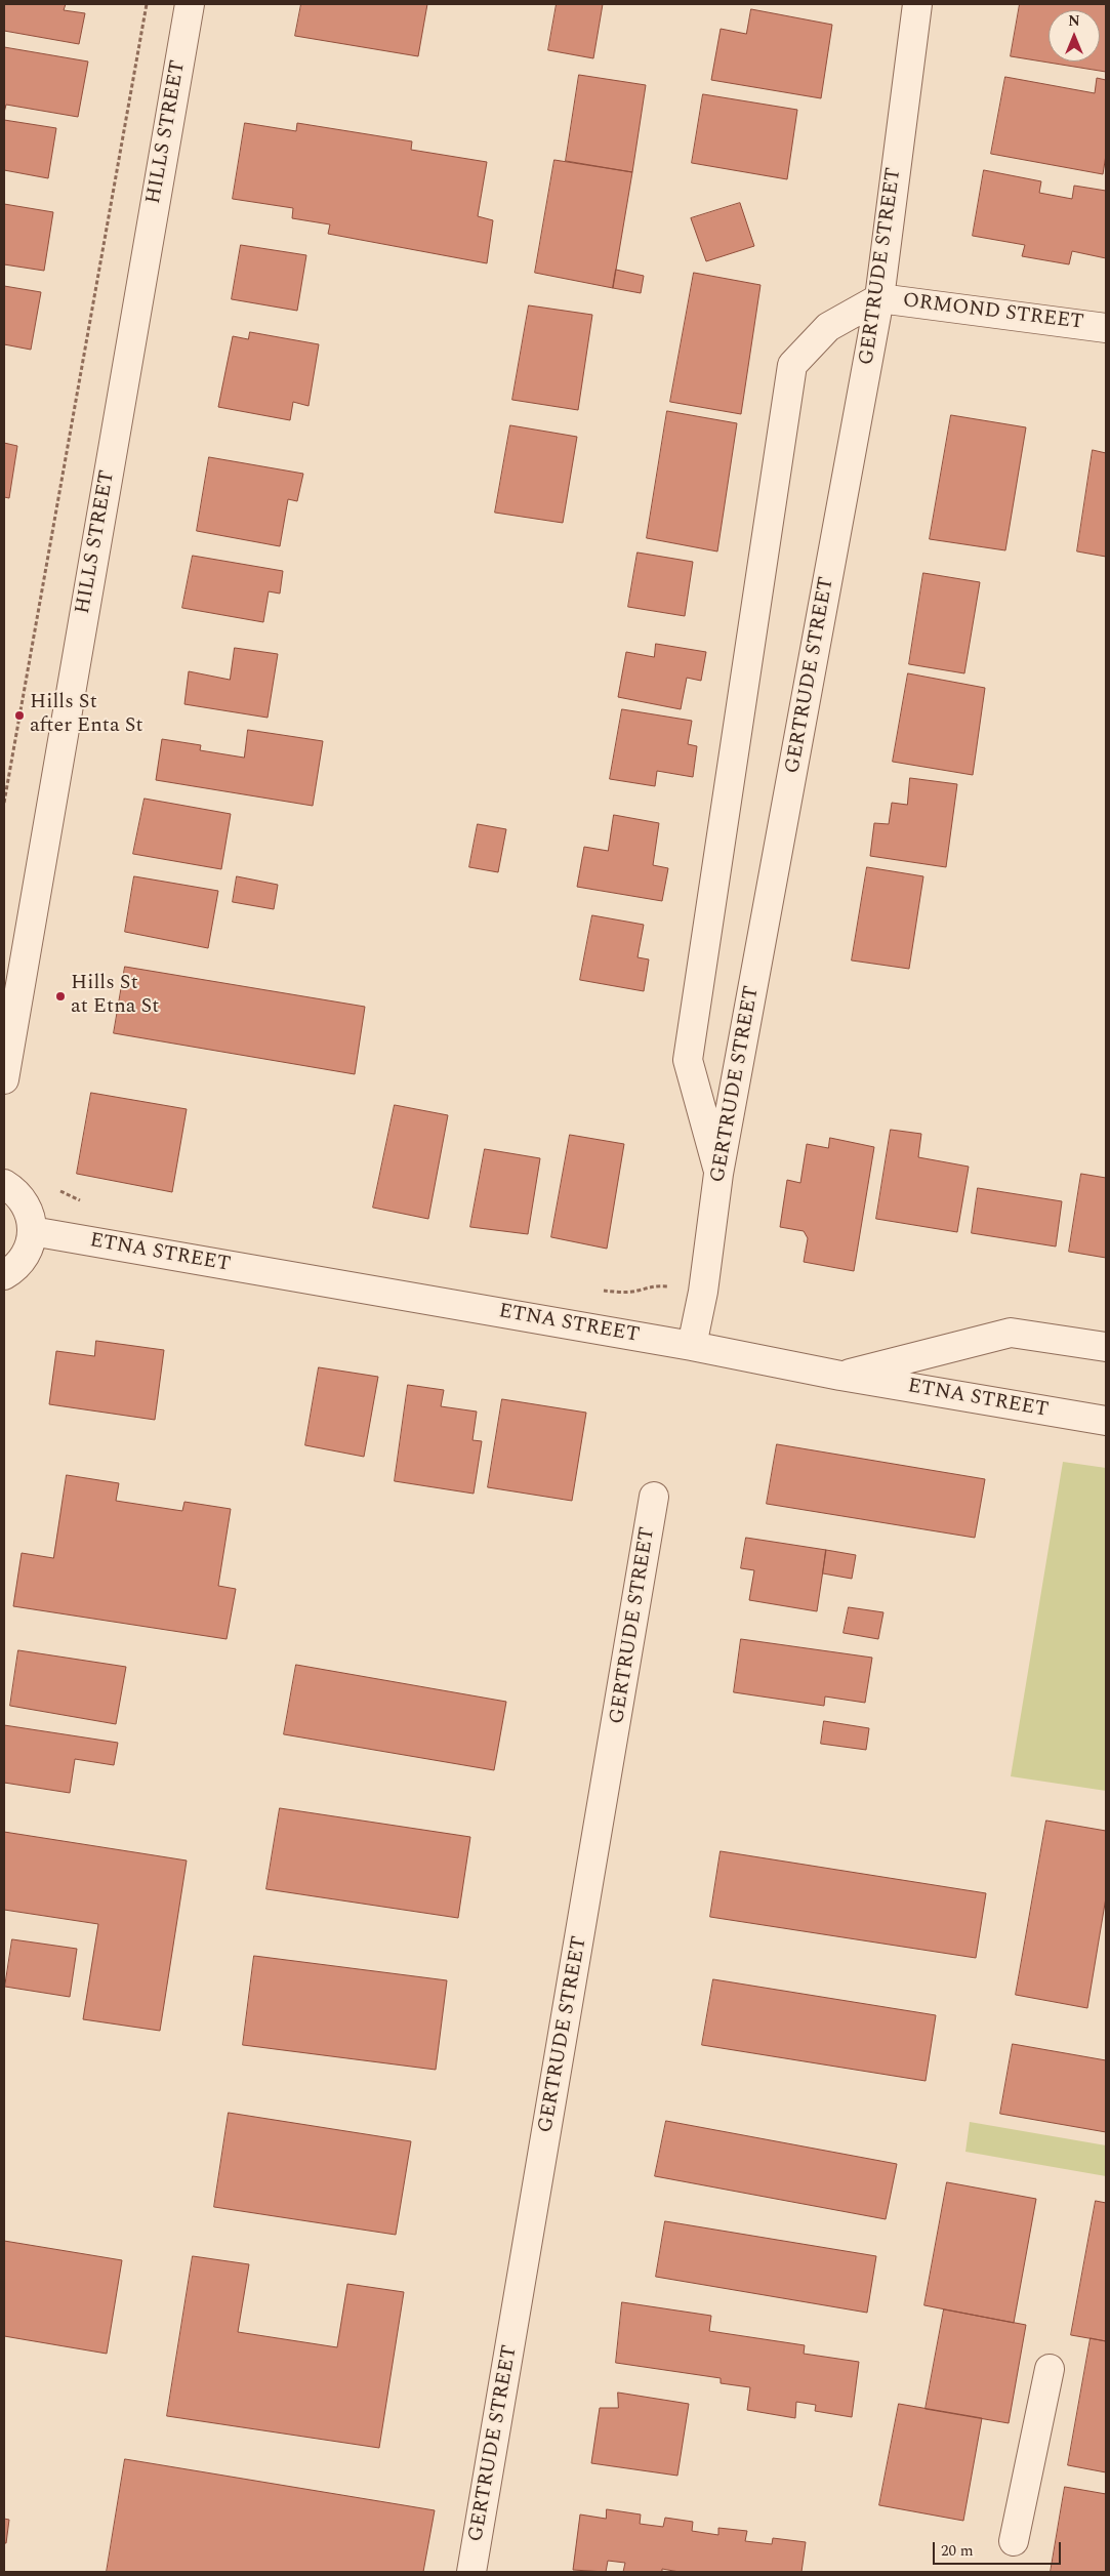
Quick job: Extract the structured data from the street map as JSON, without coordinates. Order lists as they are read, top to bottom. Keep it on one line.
{"streets":{"street":["HILLS STREET","GERTRUDE STREET","ORMOND STREET","ETNA STREET"]},"crossings":[["GERTRUDE STREET","ORMOND STREET"],["GERTRUDE STREET","ETNA STREET"]],"places":["Hills St after Enta St","Hills St at Etna St"],"scale_bar":"20 m","north":"top"}
